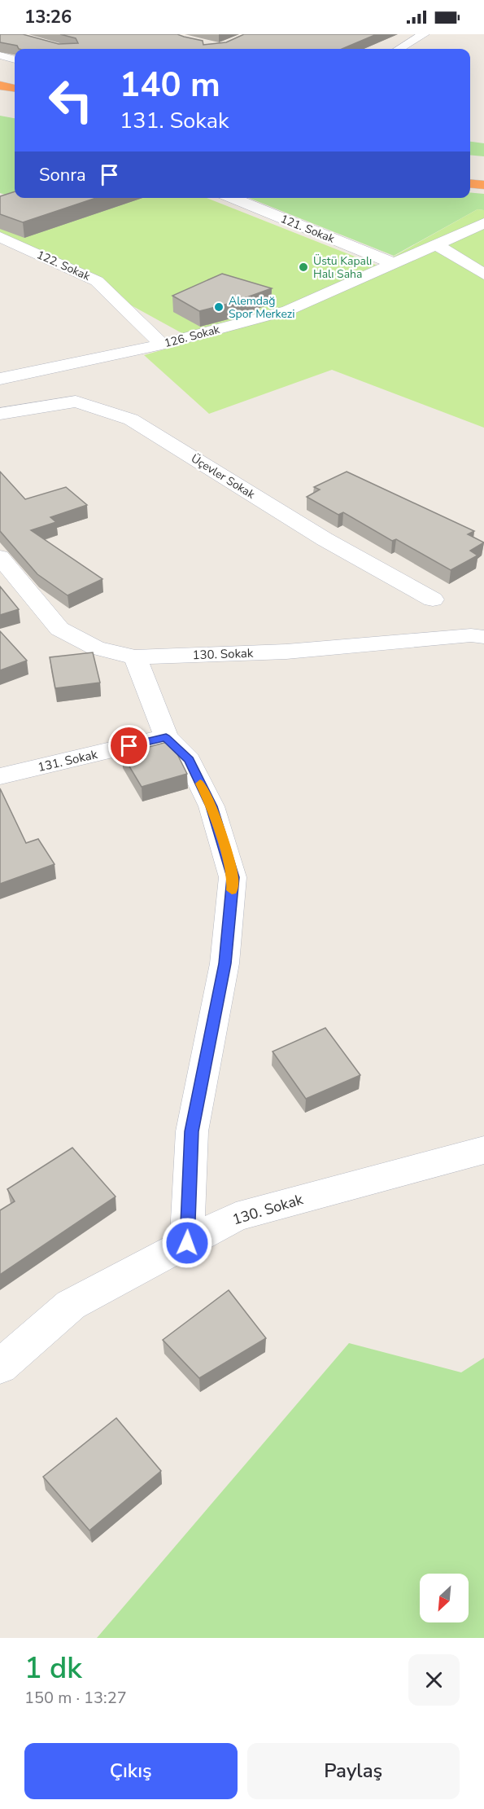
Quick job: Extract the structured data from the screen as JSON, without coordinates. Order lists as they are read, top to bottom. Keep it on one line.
{"streets":{"street":["121. Sokak","122. Sokak","126. Sokak","Üçevler Sokak","130. Sokak","131. Sokak"]},"crossings":[["121. Sokak","126. Sokak"],["122. Sokak","126. Sokak"]],"places":["Üstü Kapalı Halı Saha","Alemdağ Spor Merkezi"],"north":"bottom left","page":{"status":"13:26","turn":["140 m","131. Sokak"],"then":"Sonra","heading":["1 dk","150 m · 13:27"],"buttons":["Çıkış","Paylaş"]}}
